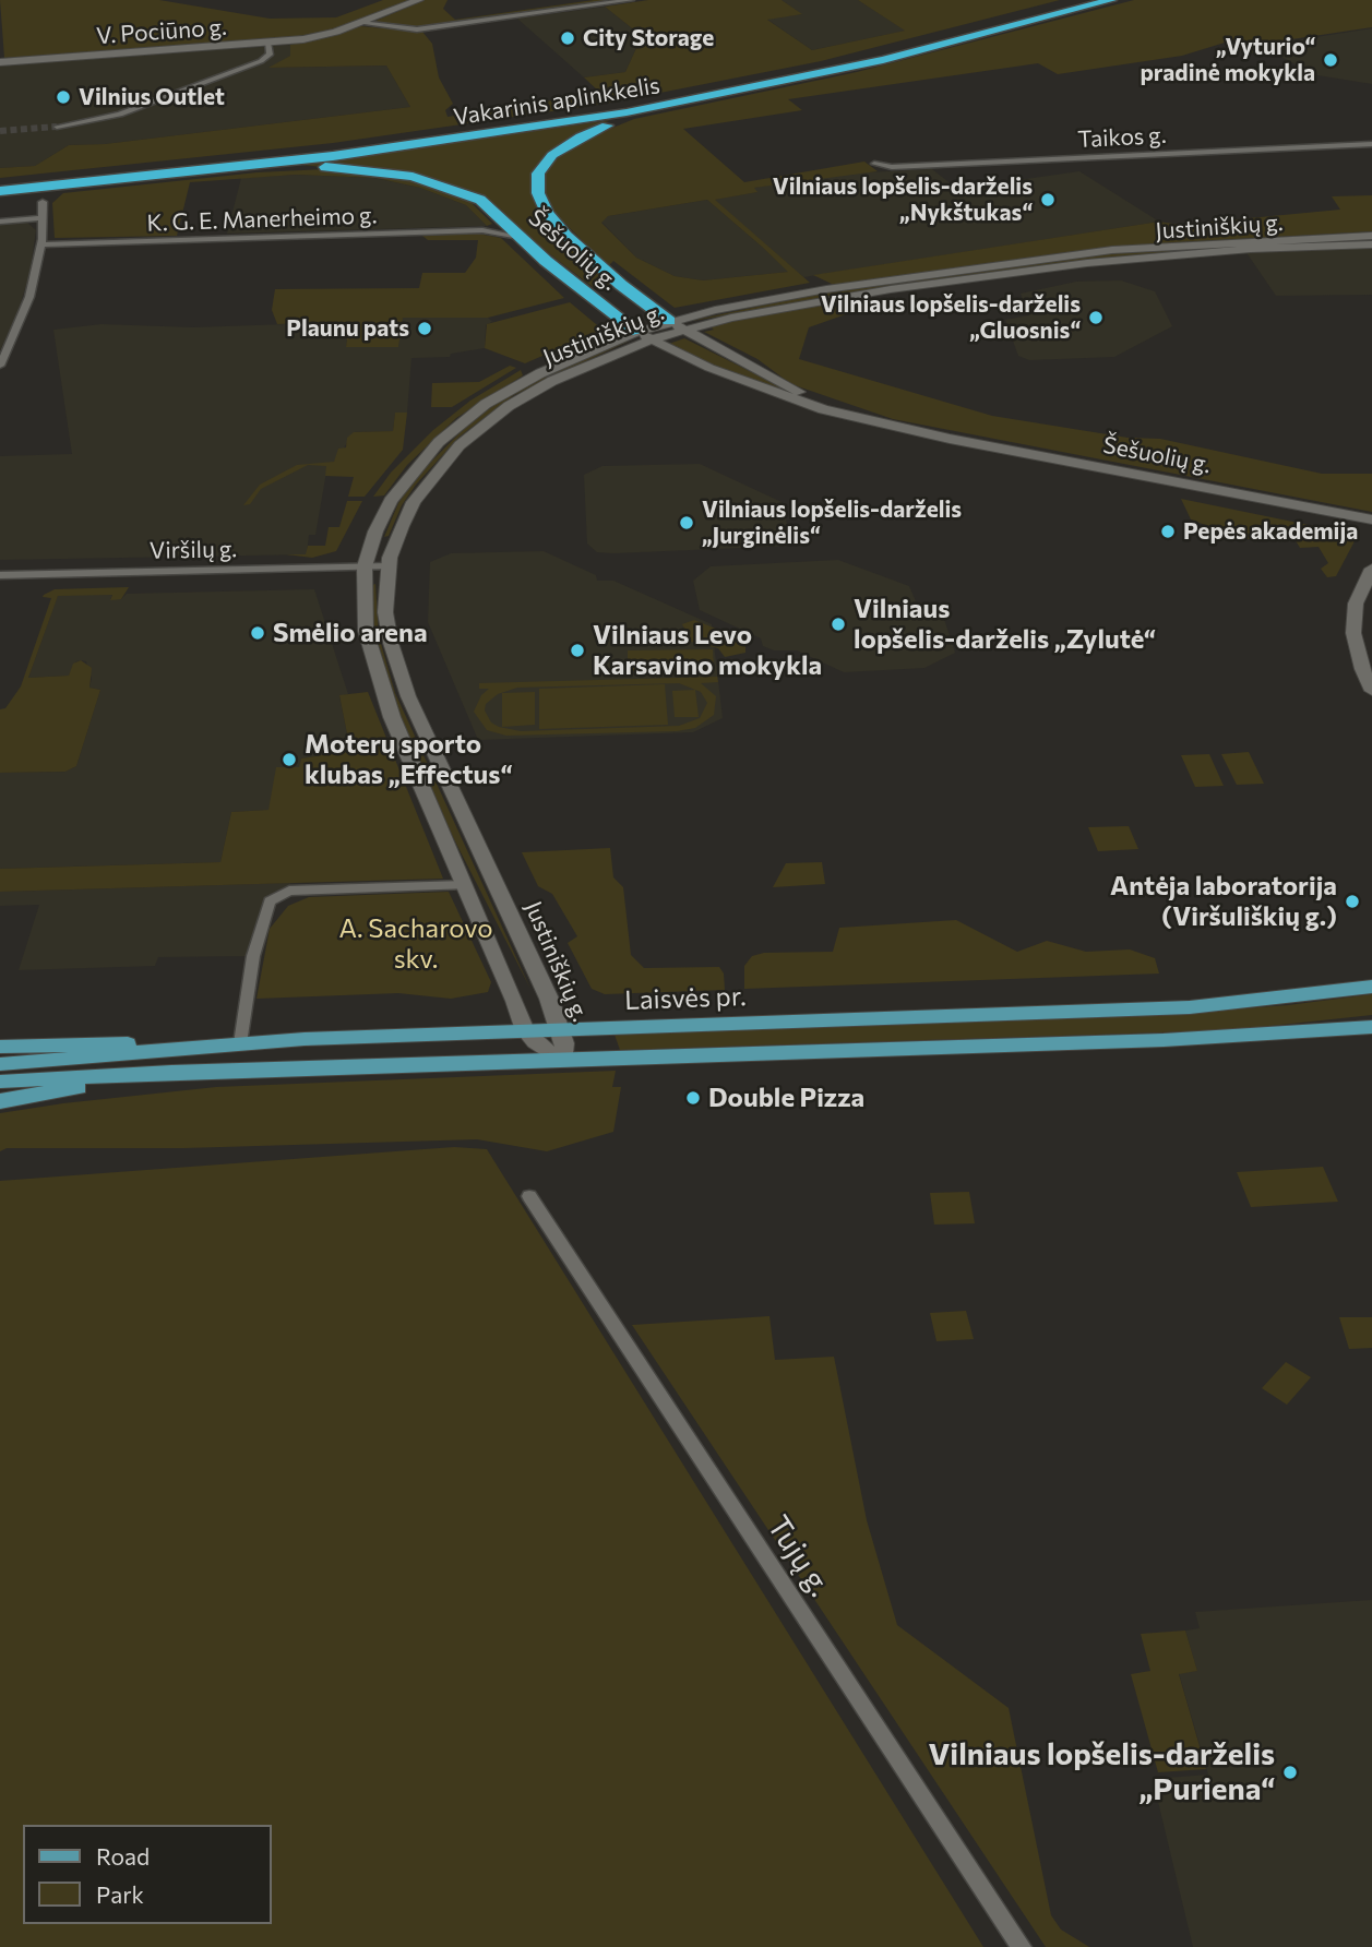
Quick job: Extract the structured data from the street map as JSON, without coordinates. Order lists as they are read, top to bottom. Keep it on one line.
{"streets":{"highway":["Vakarinis aplinkkelis","Šešuolių g."],"main road":["V. Pociūno g.","Justiniškių g.","Laisvės pr."],"street":["Taikos g.","K. G. E. Manerheimo g.","Viršilų g.","Tujų g."]},"crossings":[["Vakarinis aplinkkelis","Šešuolių g."],["K. G. E. Manerheimo g.","Šešuolių g."],["Justiniškių g.","Šešuolių g."],["Justiniškių g.","Viršilų g."],["Justiniškių g.","Laisvės pr."]],"parks":["A. Sacharovo skv."],"places":["City Storage","„Vyturio“ pradinė mokykla","Vilnius Outlet","Vilniaus lopšelis-darželis „Nykštukas“","Vilniaus lopšelis-darželis „Gluosnis“","Plaunu pats","Vilniaus lopšelis-darželis „Jurginėlis“","Pepės akademija","Vilniaus lopšelis-darželis „Zylutė“","Smėlio arena","Vilniaus Levo Karsavino mokykla","Moterų sporto klubas „Effectus“","Antėja laboratorija (Viršuliškių g.)","Double Pizza","Vilniaus lopšelis-darželis „Puriena“"],"legend":["Road","Park"]}
